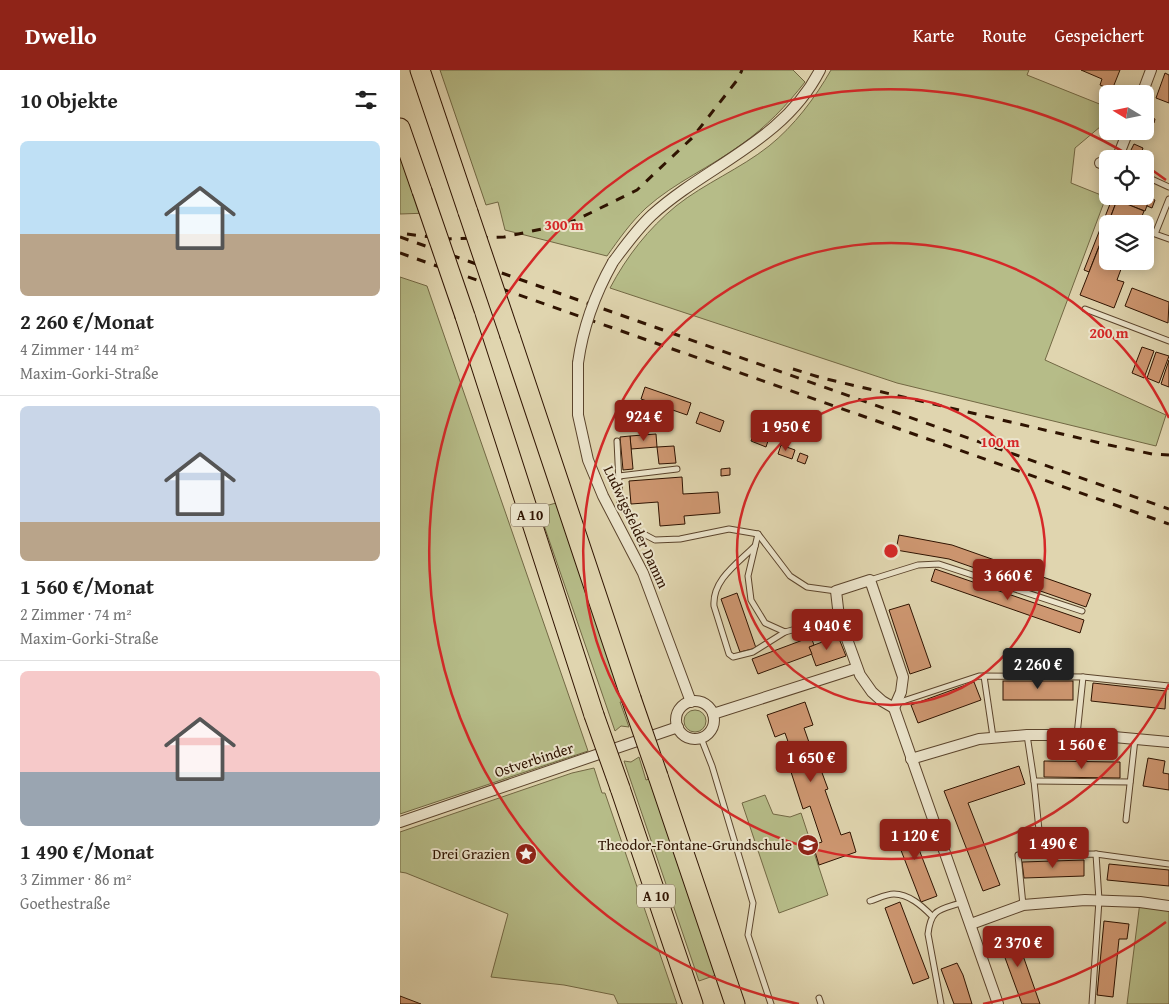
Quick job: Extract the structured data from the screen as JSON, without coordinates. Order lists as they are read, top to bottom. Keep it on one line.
{"streets":{"highway":["A 10"],"street":["Ludwigsfelder Damm","Ostverbinder"]},"crossings":[["Ludwigsfelder Damm","Ostverbinder"]],"places":{"school or university":["Theodor-Fontane-Grundschule"],"place":["Drei Grazien"]},"north":"left","page":{"header":"Dwello","nav":["Karte","Route","Gespeichert"],"heading":"10 Objekte","list":[{"name":"2 260 €/Monat","note":"4 Zimmer · 144 m² · Maxim-Gorki-Straße"},{"name":"1 560 €/Monat","note":"2 Zimmer · 74 m² · Maxim-Gorki-Straße"},{"name":"1 490 €/Monat","note":"3 Zimmer · 86 m² · Goethestraße"}],"price":["924 €","1 950 €","3 660 €","4 040 €","2 260 €","1 560 €","1 650 €","1 120 €","1 490 €","2 370 €"]},"rings":["300 m","200 m","100 m"]}
